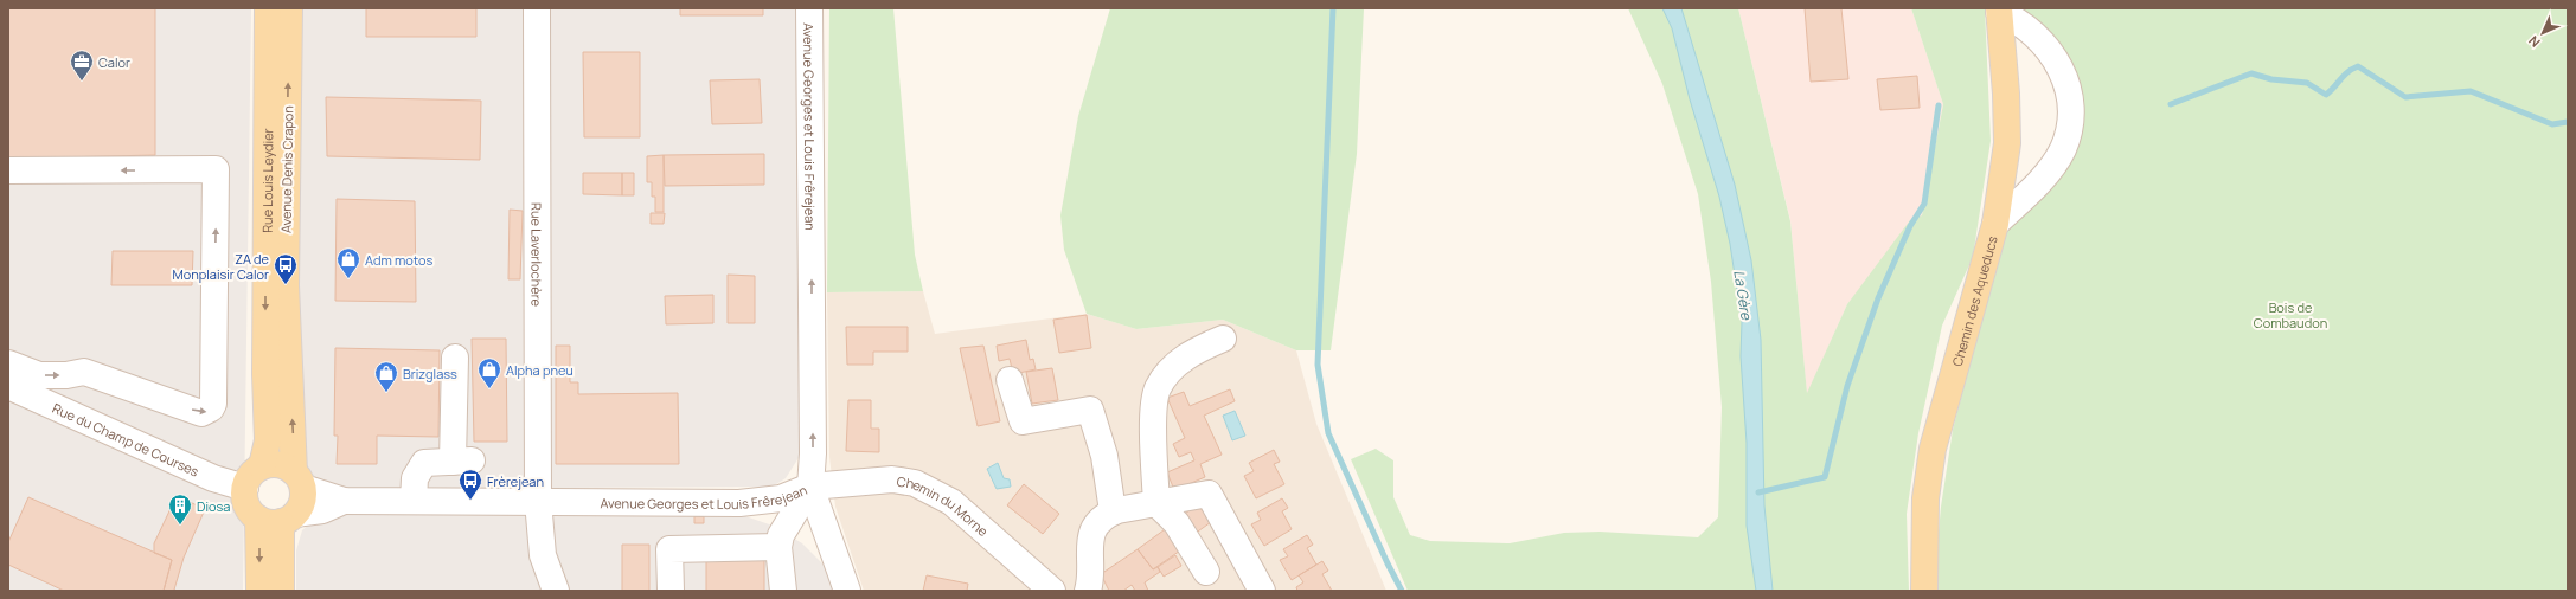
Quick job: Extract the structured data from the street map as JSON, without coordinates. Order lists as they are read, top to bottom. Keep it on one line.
{"streets":{"main road":["Avenue Denis Crapon","Rue Louis Leydier","Chemin des Aqueducs"],"street":["Avenue Georges et Louis Frêrejean","Rue Laverlochère","Rue du Champ de Courses","Chemin du Morne"]},"crossings":[["Avenue Georges et Louis Frêrejean","Avenue Denis Crapon"],["Avenue Georges et Louis Frêrejean","Rue Louis Leydier"],["Avenue Georges et Louis Frêrejean","Rue Laverlochère"],["Avenue Georges et Louis Frêrejean","Rue du Champ de Courses"],["Avenue Georges et Louis Frêrejean","Chemin du Morne"],["Avenue Denis Crapon","Rue Louis Leydier"],["Avenue Denis Crapon","Rue du Champ de Courses"],["Rue Louis Leydier","Rue du Champ de Courses"]],"one_way":["Avenue Georges et Louis Frêrejean","Avenue Denis Crapon","Rue Louis Leydier"],"water":["La Gère"],"parks":["Bois de Combaudon"],"places":{"office":["Calor"],"shop":["Adm motos","Alpha pneu","Brizglass"],"bus stop":["ZA de Monplaisir Calor","Frèrejean"],"building":["Diosa"]},"north":"bottom left"}
